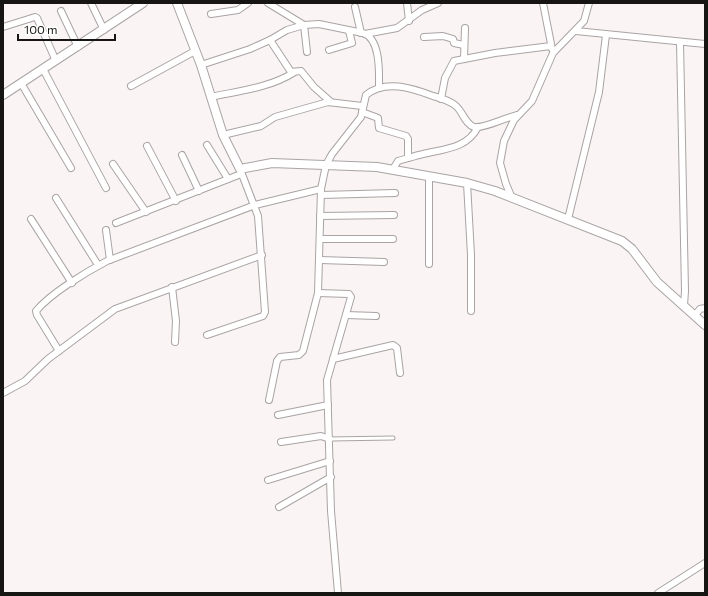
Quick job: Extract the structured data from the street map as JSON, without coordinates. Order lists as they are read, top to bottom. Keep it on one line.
{"scale_bar":"100 m"}
